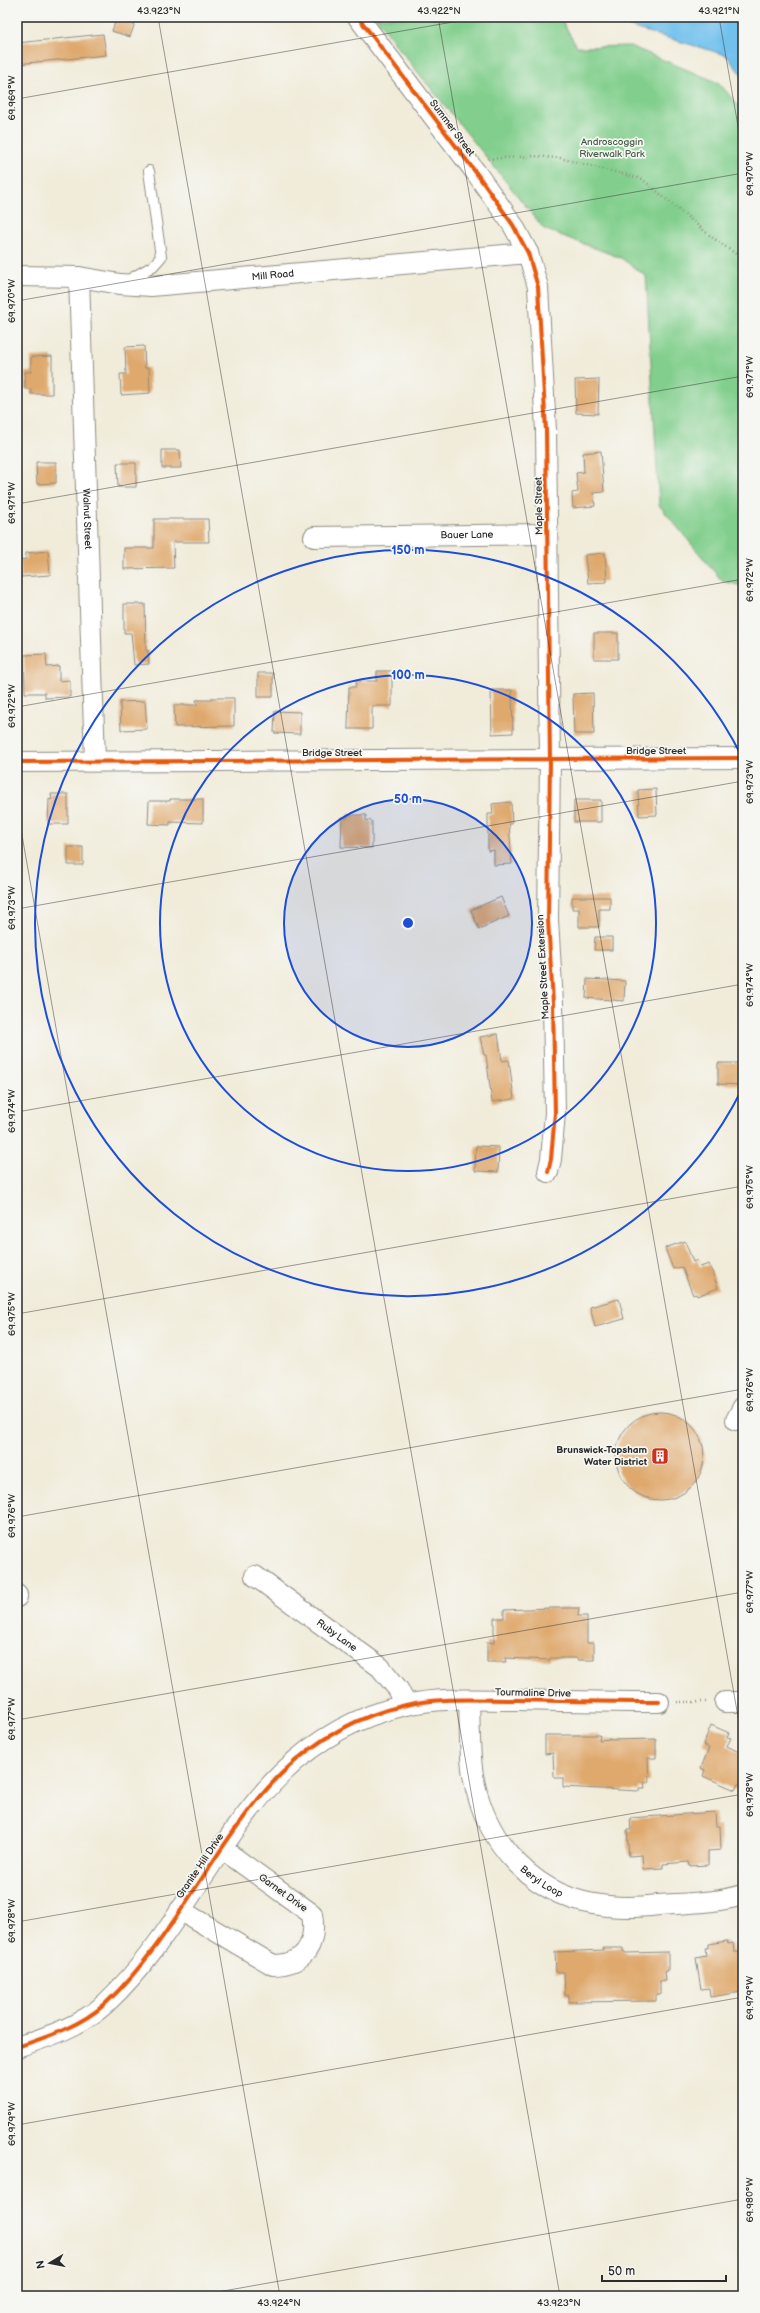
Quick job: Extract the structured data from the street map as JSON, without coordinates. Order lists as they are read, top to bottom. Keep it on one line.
{"streets":{"street":["Summer Street","Mill Road","Maple Street","Walnut Street","Bauer Lane","Bridge Street","Maple Street Extension","Ruby Lane","Tourmaline Drive","Granite Hill Drive","Beryl Loop","Garnet Drive"]},"crossings":[["Summer Street","Mill Road"],["Summer Street","Maple Street"],["Mill Road","Maple Street"],["Mill Road","Walnut Street"],["Maple Street","Bauer Lane"],["Maple Street","Bridge Street"],["Maple Street","Maple Street Extension"],["Walnut Street","Bridge Street"],["Bridge Street","Maple Street Extension"],["Ruby Lane","Tourmaline Drive"],["Ruby Lane","Granite Hill Drive"],["Tourmaline Drive","Granite Hill Drive"],["Tourmaline Drive","Beryl Loop"],["Granite Hill Drive","Garnet Drive"]],"parks":["Androscoggin Riverwalk Park"],"places":{"building":["Brunswick-Topsham Water District"]},"scale_bar":"50 m","north":"left","coordinates":["43.923°N","43.922°N","43.921°N","69.969°W","69.970°W","69.971°W","69.972°W","69.973°W","69.974°W","69.975°W","69.976°W","69.977°W","69.978°W","69.979°W","69.980°W","43.924°N"],"rings":["150 m","100 m","50 m"]}
